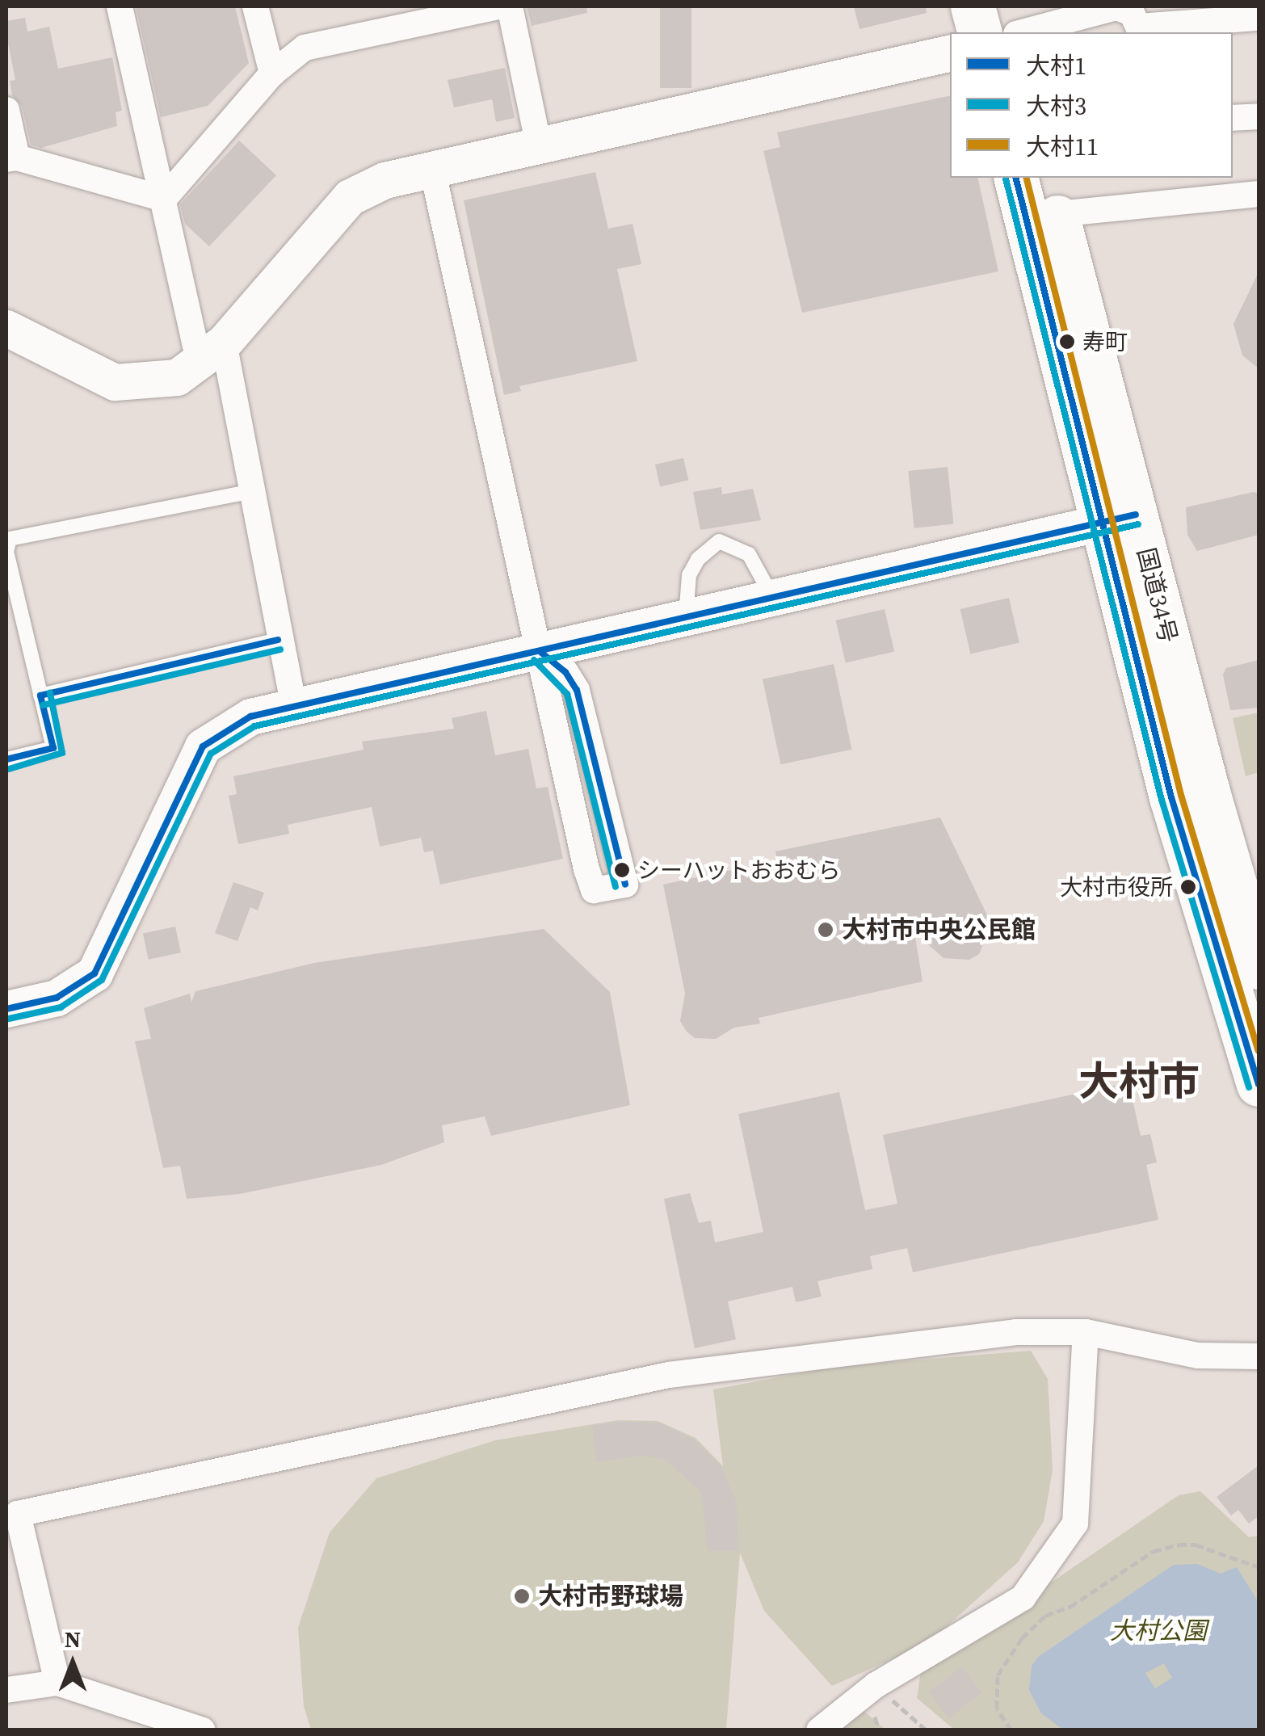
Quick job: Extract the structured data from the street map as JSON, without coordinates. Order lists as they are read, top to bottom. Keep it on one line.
{"streets":{"highway":["国道34号"]},"districts":["大村市"],"parks":["大村公園"],"places":["寿町","シーハットおおむら","大村市役所","大村市中央公民館","大村市野球場"],"lines":["transit line 大村1","transit line 大村11","transit line 大村3"],"legend":["大村1","大村3","大村11"],"north":"top"}
